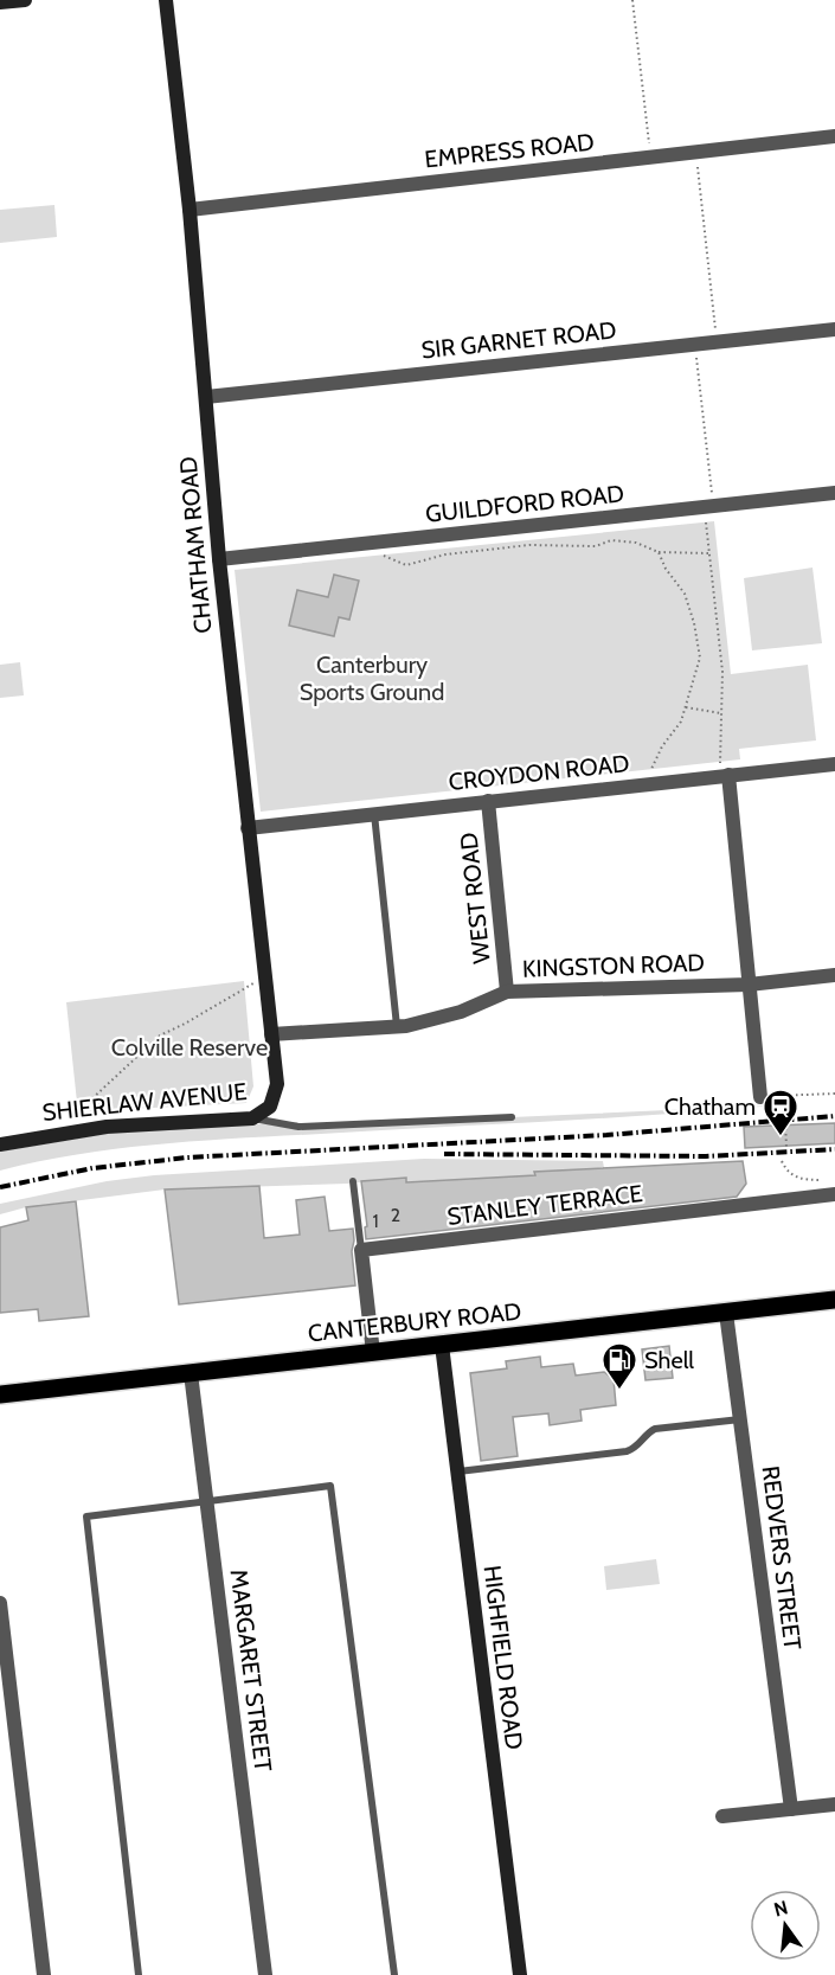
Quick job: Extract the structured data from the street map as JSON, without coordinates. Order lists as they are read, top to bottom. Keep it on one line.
{"streets":{"main road":["CANTERBURY ROAD"],"street":["EMPRESS ROAD","SIR GARNET ROAD","GUILDFORD ROAD","CHATHAM ROAD","CROYDON ROAD","WEST ROAD","KINGSTON ROAD","SHIERLAW AVENUE","STANLEY TERRACE","REDVERS STREET","HIGHFIELD ROAD","MARGARET STREET"]},"crossings":[["EMPRESS ROAD","CHATHAM ROAD"],["SIR GARNET ROAD","CHATHAM ROAD"],["GUILDFORD ROAD","CHATHAM ROAD"],["CHATHAM ROAD","CROYDON ROAD"],["CHATHAM ROAD","KINGSTON ROAD"],["CHATHAM ROAD","SHIERLAW AVENUE"],["CROYDON ROAD","WEST ROAD"],["WEST ROAD","KINGSTON ROAD"],["CANTERBURY ROAD","REDVERS STREET"],["CANTERBURY ROAD","HIGHFIELD ROAD"],["CANTERBURY ROAD","MARGARET STREET"]],"parks":["Canterbury Sports Ground","Colville Reserve"],"places":{"station":["Chatham"],"fuel station":["Shell"]},"house_numbers":["2","1"],"north":"top"}
